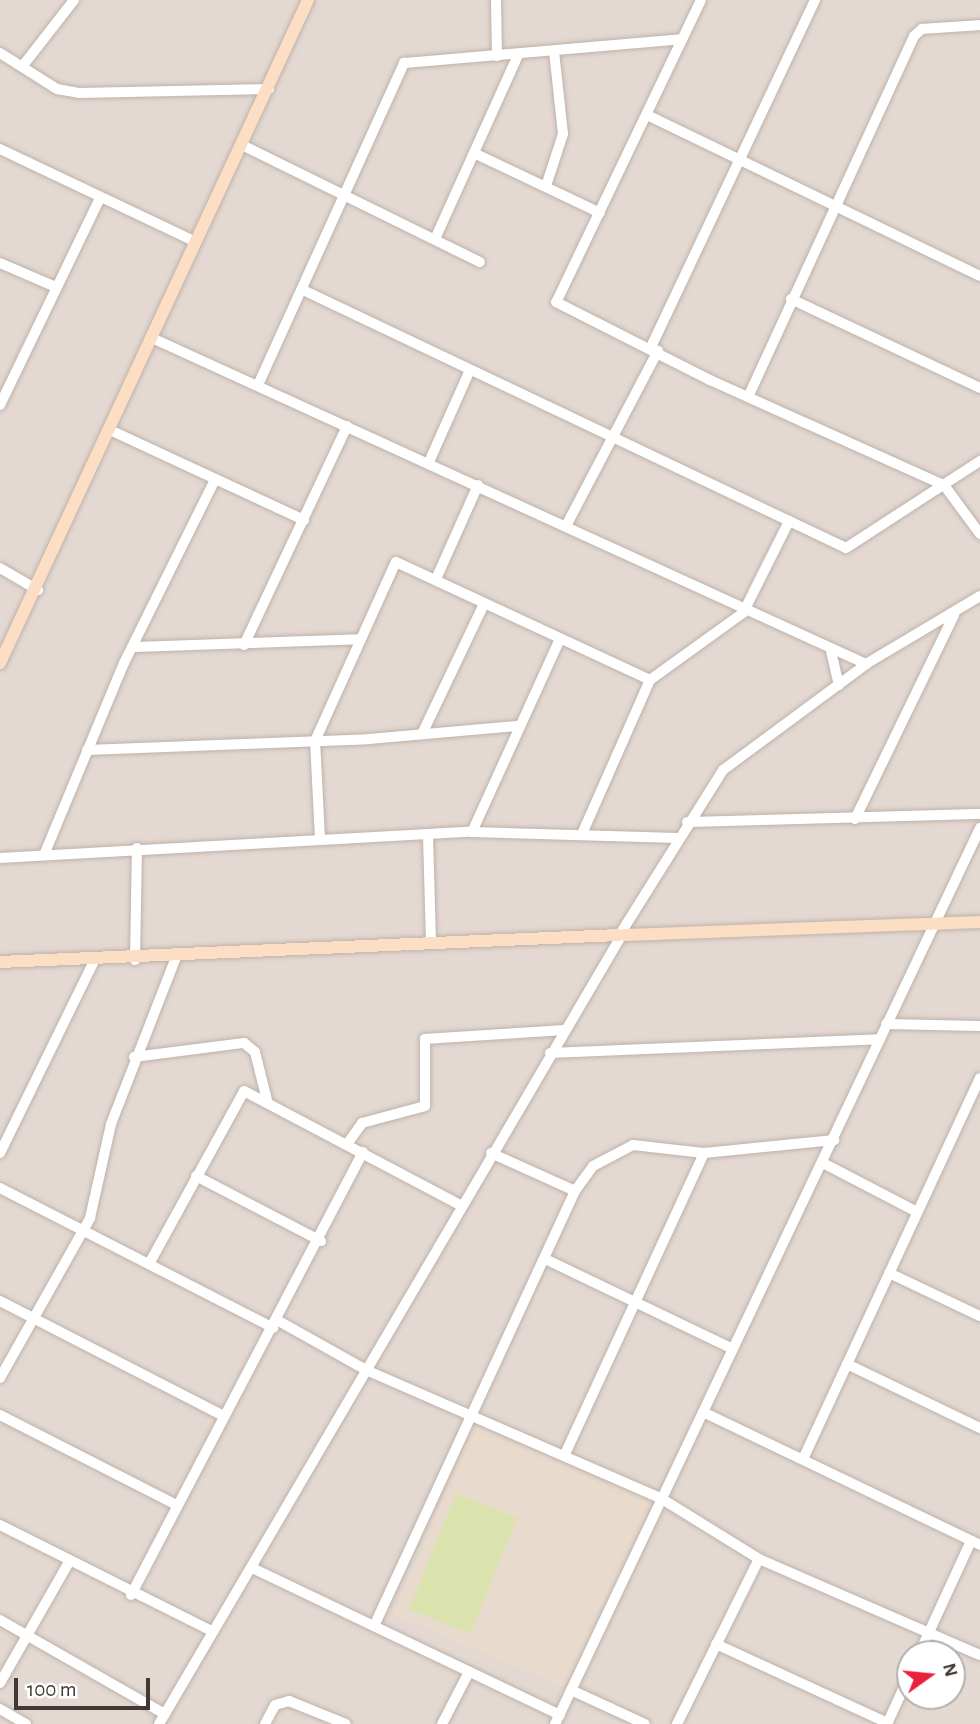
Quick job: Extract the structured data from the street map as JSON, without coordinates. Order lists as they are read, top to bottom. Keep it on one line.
{"scale_bar":"100 m","north":"right"}
